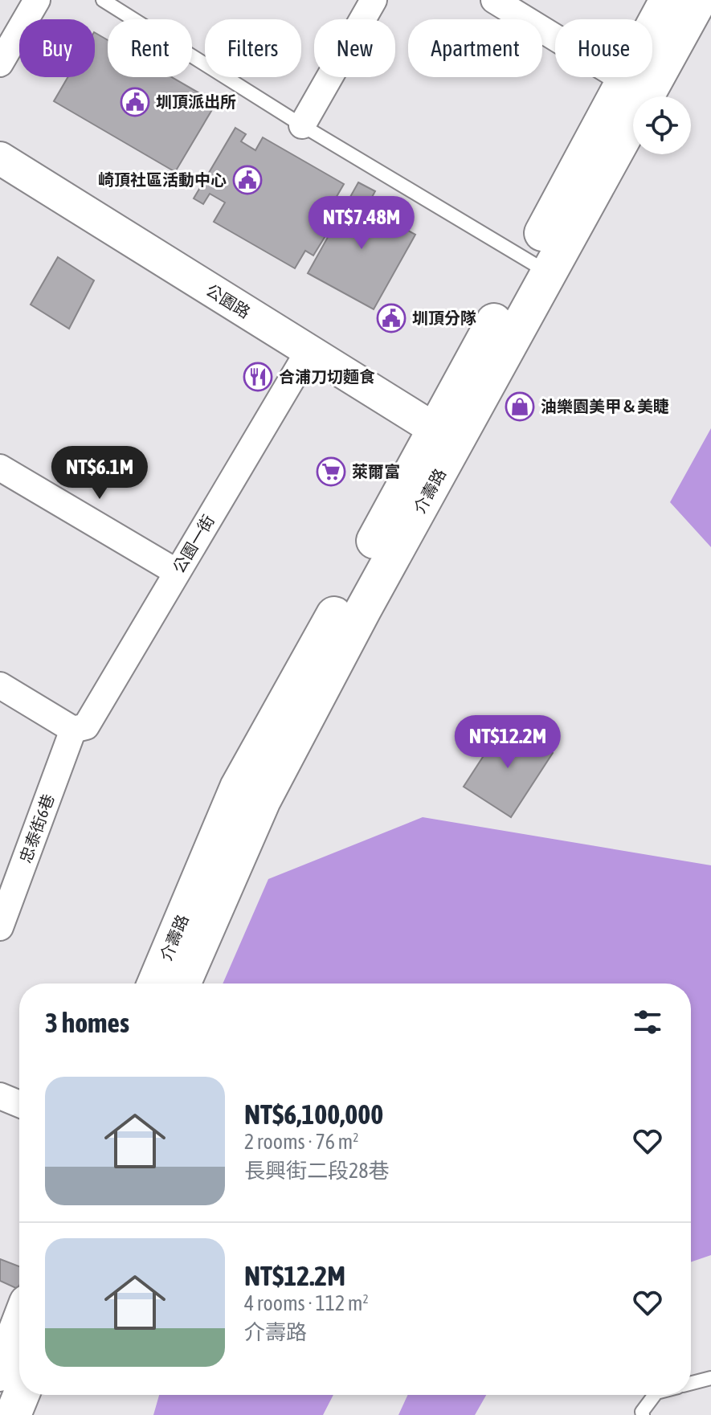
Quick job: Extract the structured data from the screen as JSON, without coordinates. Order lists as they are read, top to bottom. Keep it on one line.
{"streets":{"main road":["介壽路"],"street":["公園路","公園一街","忠泰街6巷"]},"crossings":[["公園路","介壽路"],["公園路","公園一街"],["公園一街","忠泰街6巷"]],"places":{"public building":["圳頂派出所","崎頂社區活動中心","圳頂分隊"],"restaurant":["合浦刀切麵食"],"shop":["油樂園美甲＆美睫"],"supermarket":["萊爾富"]},"page":{"chip":["Buy","Rent","Filters","New","Apartment","House"],"price":["NT$7.48M","NT$6.1M","NT$12.2M"],"heading":"3 homes","list":[{"name":"NT$6,100,000","note":"2 rooms · 76 m² · 長興街二段28巷"},{"name":"NT$12.2M","note":"4 rooms · 112 m² · 介壽路"}]}}
